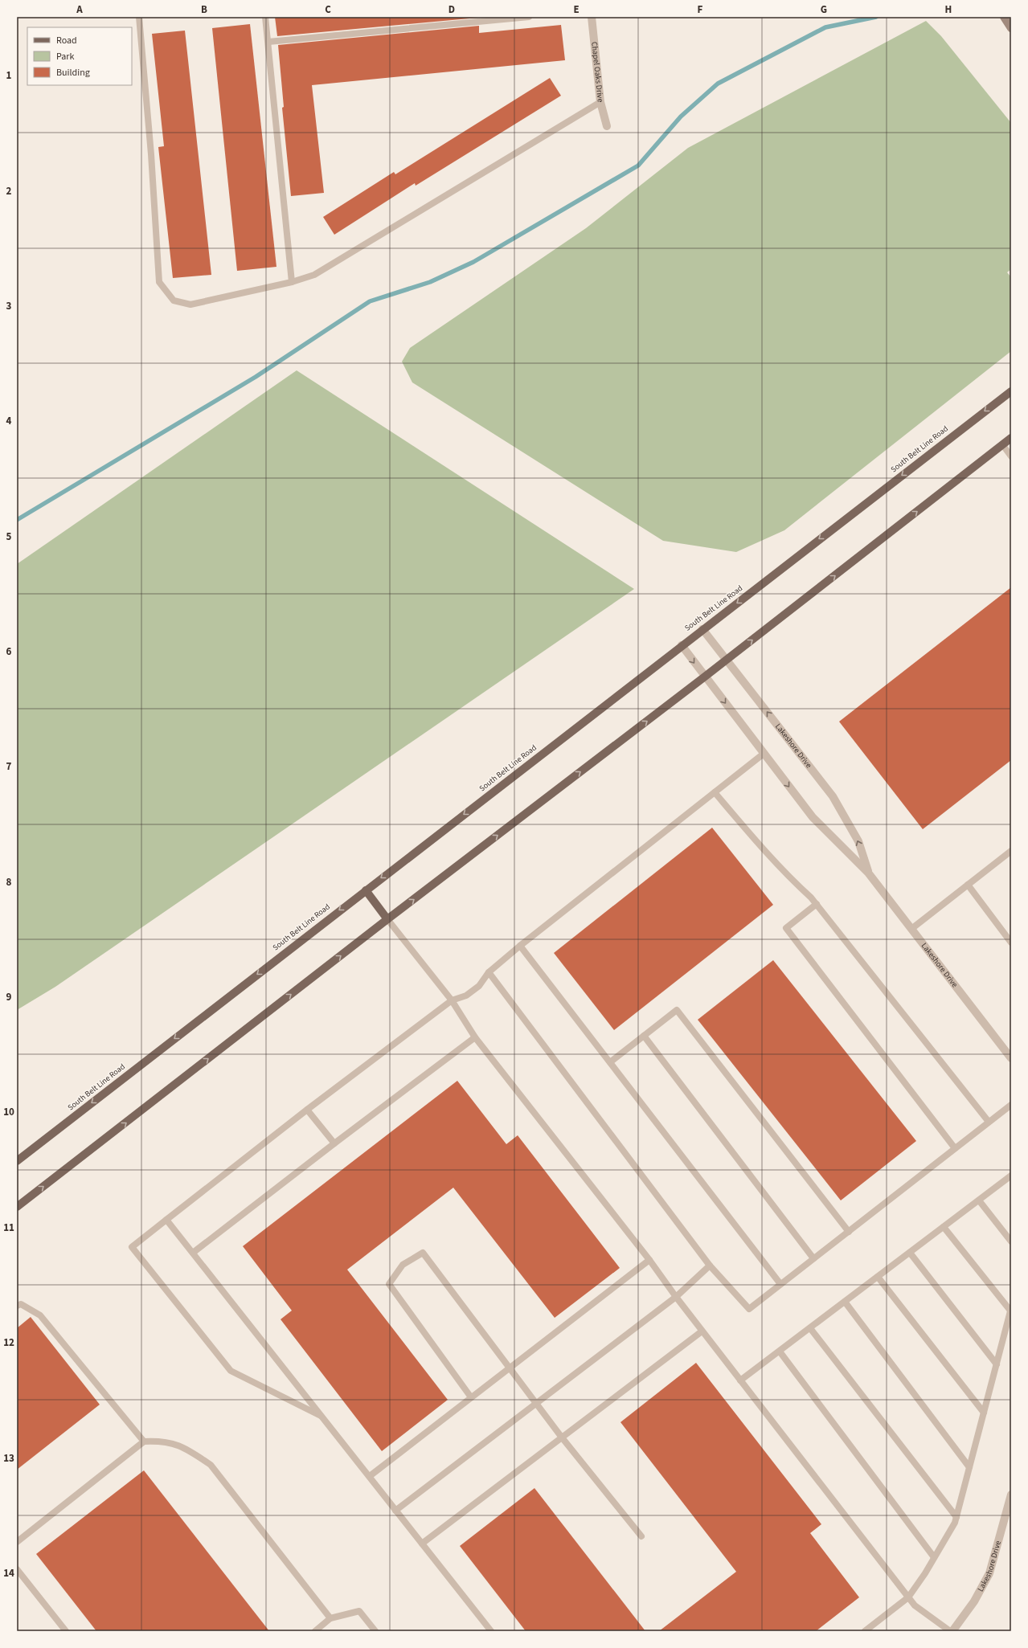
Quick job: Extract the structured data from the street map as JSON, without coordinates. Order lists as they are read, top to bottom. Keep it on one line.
{"streets":{"main road":["South Belt Line Road"],"street":["Chapel Oaks Drive","Lakeshore Drive"]},"crossings":[["South Belt Line Road","Lakeshore Drive"]],"legend":["Road","Park","Building"],"grid":{"columns":["A","B","C","D","E","F","G","H"],"rows":["1","2","3","4","5","6","7","8","9","10","11","12","13","14"]}}
